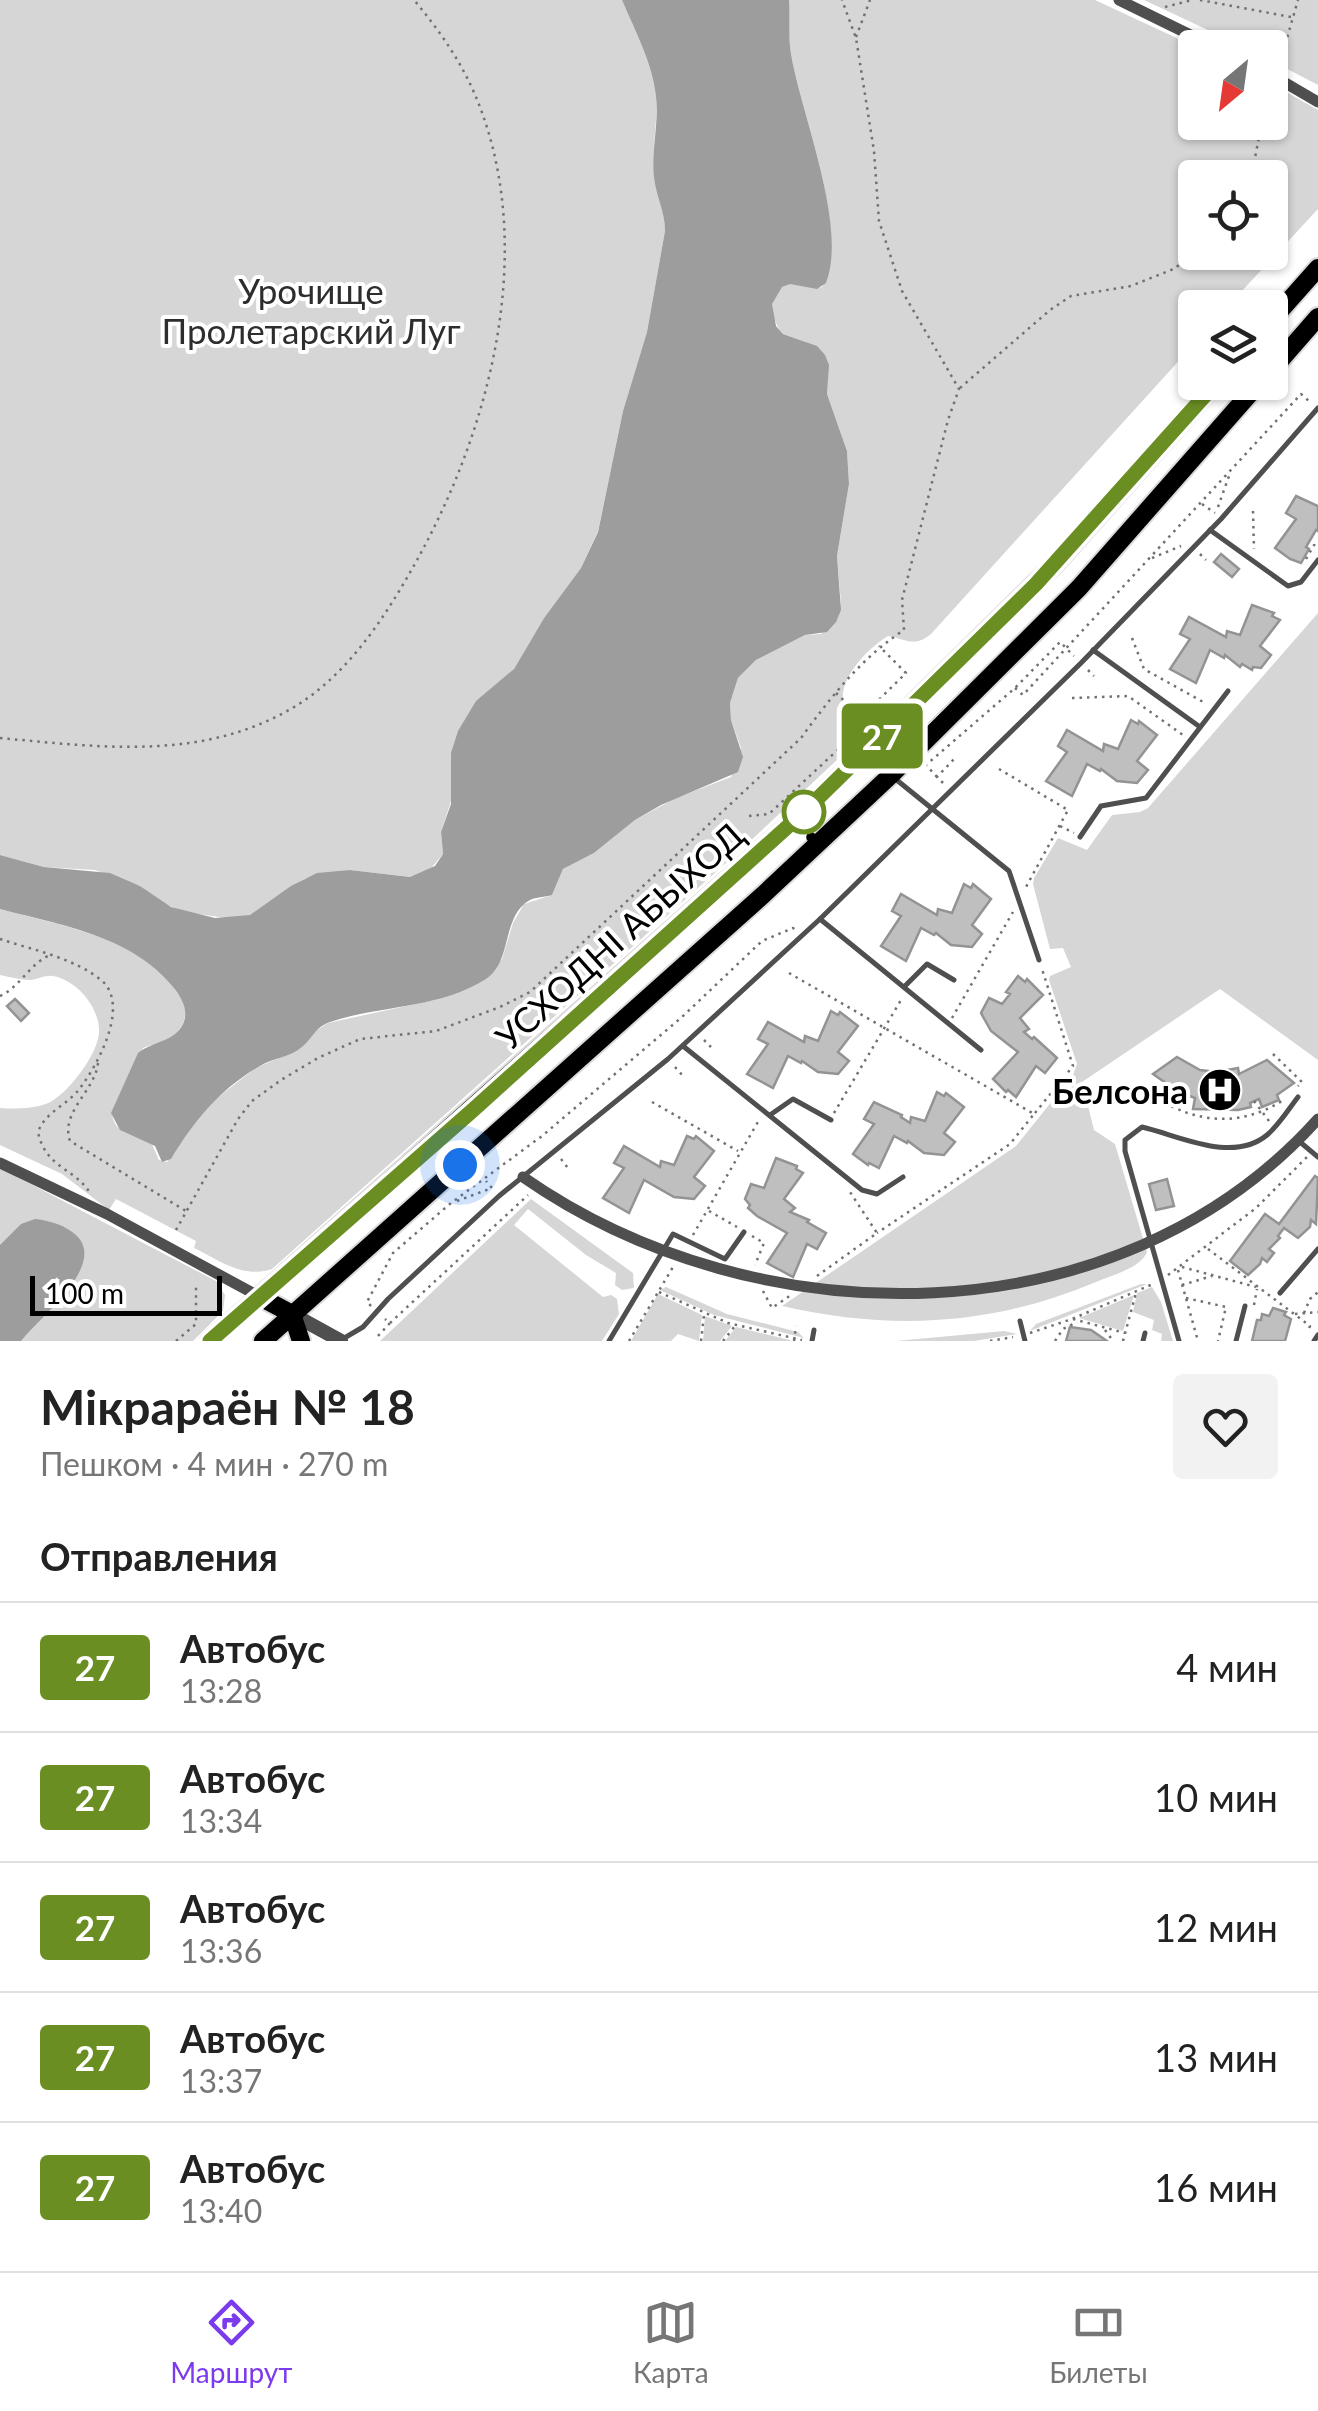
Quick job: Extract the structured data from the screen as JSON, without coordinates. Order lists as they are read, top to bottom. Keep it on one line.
{"streets":{"main road":["УСХОДНІ АБЫХОД"]},"parks":["Урочище Пролетарский Луг"],"places":{"hospital":["Белсона"]},"lines":["bus line 27"],"scale_bar":"100 m","north":"bottom left","page":{"on_map":"27","scale":"100 m","heading":[["Мікрараён № 18","Пешком · 4 мин · 270 m"],"Отправления"],"list":[{"mark":"27","name":"Автобус","note":"13:28","value":"4 мин"},{"mark":"27","name":"Автобус","note":"13:34","value":"10 мин"},{"mark":"27","name":"Автобус","note":"13:36","value":"12 мин"},{"mark":"27","name":"Автобус","note":"13:37","value":"13 мин"},{"mark":"27","name":"Автобус","note":"13:40","value":"16 мин"}],"tabs":["Маршрут","Карта","Билеты"]}}
